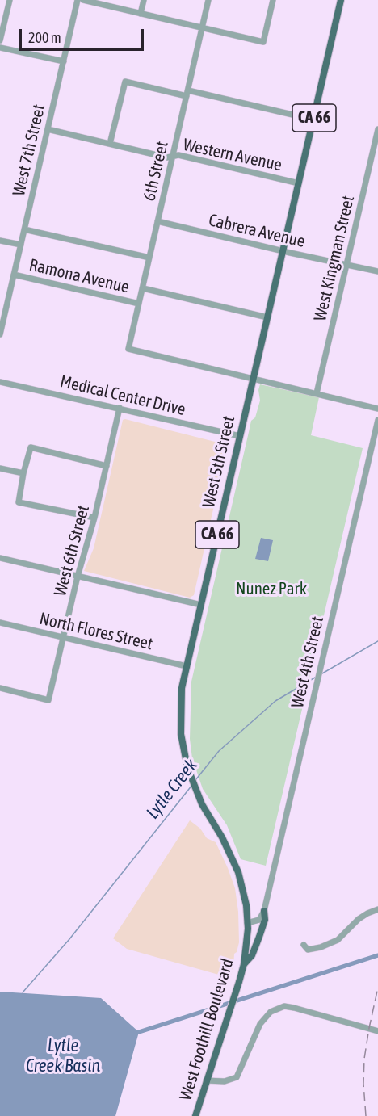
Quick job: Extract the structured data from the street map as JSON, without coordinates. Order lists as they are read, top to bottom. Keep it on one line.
{"streets":{"main road":["CA 66","West 5th Street","West Foothill Boulevard"],"street":["West 7th Street","Western Avenue","6th Street","Cabrera Avenue","West Kingman Street","Ramona Avenue","Medical Center Drive","West 6th Street","North Flores Street","West 4th Street"]},"crossings":[["West 7th Street","Western Avenue"],["West 7th Street","Ramona Avenue"],["Western Avenue","6th Street"],["Western Avenue","West 5th Street"],["6th Street","Cabrera Avenue"],["6th Street","Ramona Avenue"],["6th Street","West 5th Street"],["Cabrera Avenue","West Kingman Street"],["Cabrera Avenue","West 5th Street"],["Ramona Avenue","West 5th Street"],["Medical Center Drive","West 5th Street"],["Medical Center Drive","West 6th Street"],["West 5th Street","North Flores Street"],["West 5th Street","West Foothill Boulevard"],["West 6th Street","North Flores Street"]],"water":["Lytle Creek","Lytle Creek Basin"],"parks":["Nunez Park"],"scale_bar":"200 m"}
